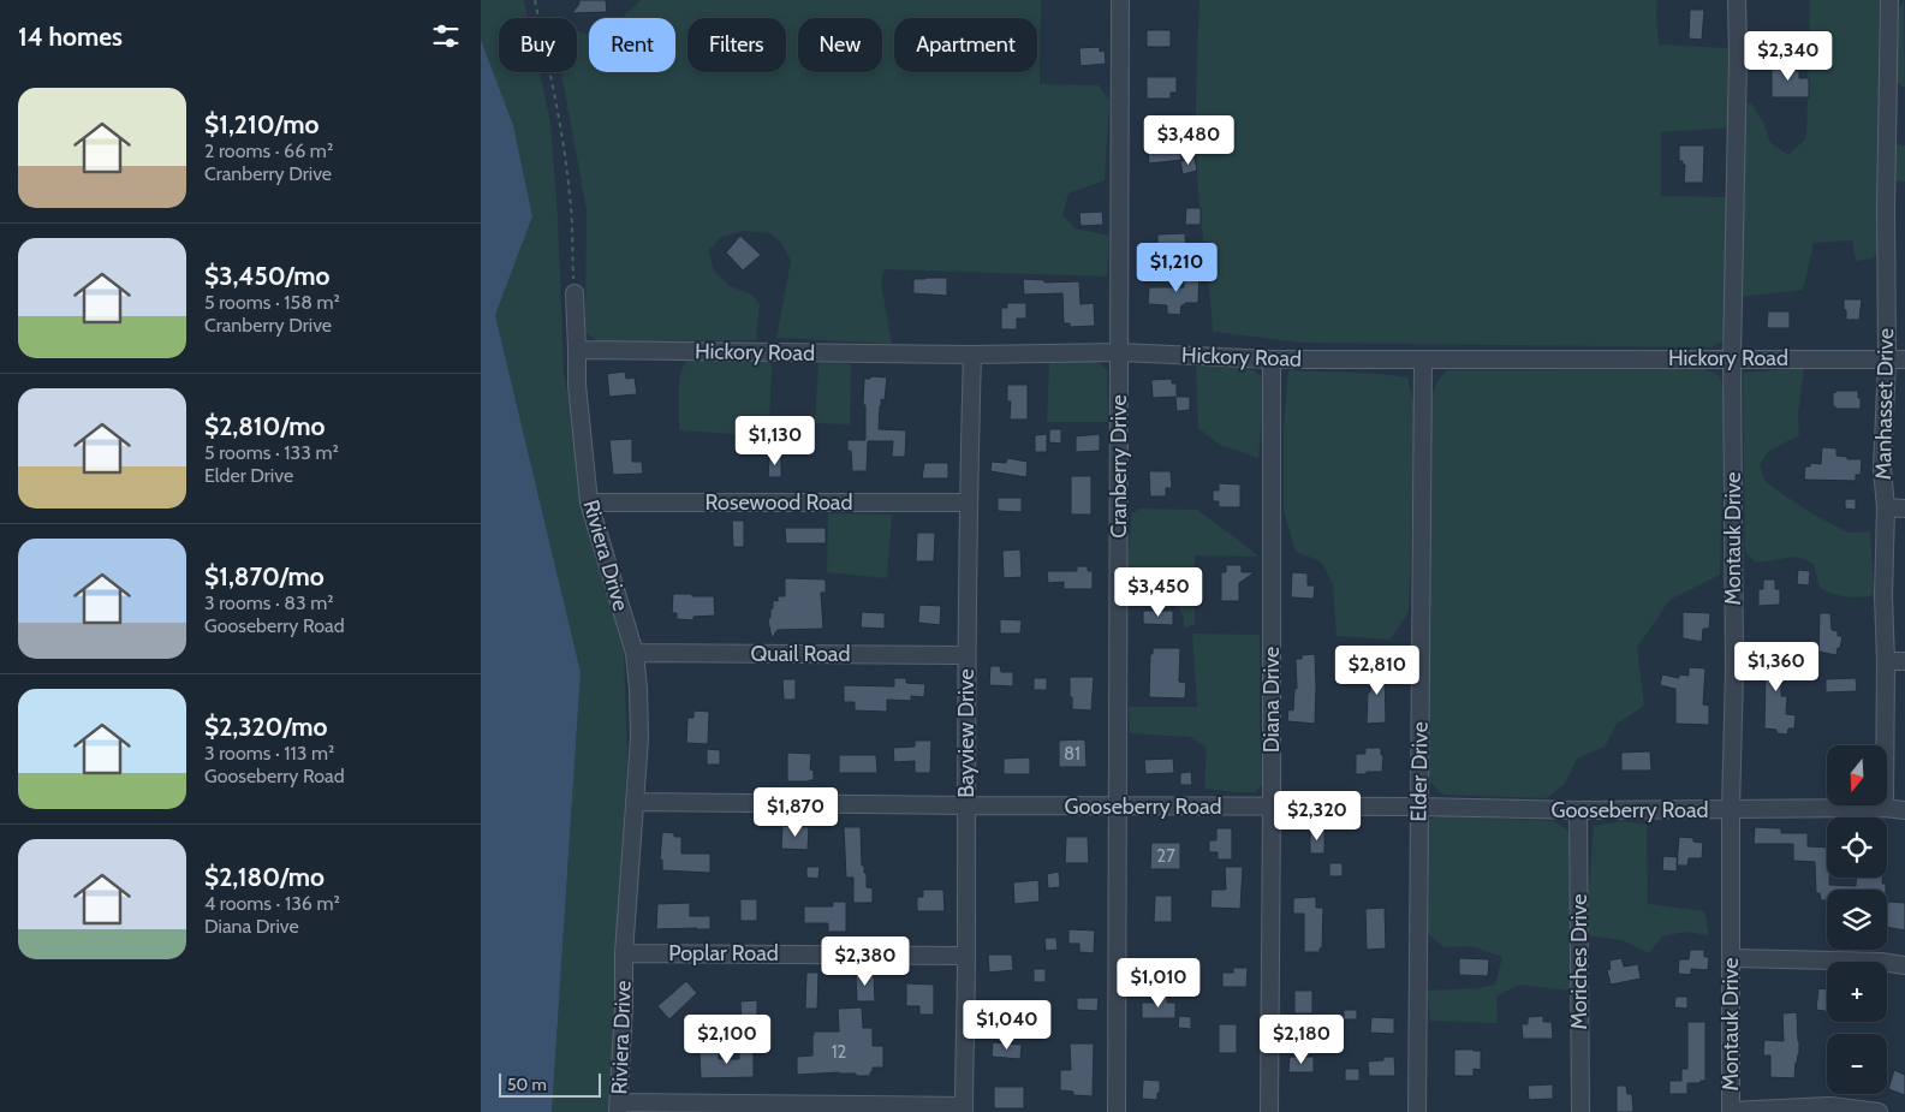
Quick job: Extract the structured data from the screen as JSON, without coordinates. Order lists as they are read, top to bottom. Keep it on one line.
{"streets":{"street":["Hickory Road","Manhasset Drive","Cranberry Drive","Rosewood Road","Montauk Drive","Riviera Drive","Quail Road","Diana Drive","Bayview Drive","Elder Drive","Gooseberry Road","Poplar Road","Moriches Drive"]},"crossings":[["Hickory Road","Manhasset Drive"],["Hickory Road","Cranberry Drive"],["Hickory Road","Montauk Drive"],["Hickory Road","Riviera Drive"],["Hickory Road","Diana Drive"],["Hickory Road","Bayview Drive"],["Hickory Road","Elder Drive"],["Manhasset Drive","Gooseberry Road"],["Cranberry Drive","Gooseberry Road"],["Rosewood Road","Riviera Drive"],["Rosewood Road","Bayview Drive"],["Montauk Drive","Gooseberry Road"],["Riviera Drive","Quail Road"],["Riviera Drive","Gooseberry Road"],["Riviera Drive","Poplar Road"],["Quail Road","Bayview Drive"],["Diana Drive","Gooseberry Road"],["Bayview Drive","Gooseberry Road"],["Bayview Drive","Poplar Road"],["Elder Drive","Gooseberry Road"],["Gooseberry Road","Moriches Drive"]],"house_numbers":["81","27","12"],"scale_bar":"50 m","north":"bottom","page":{"heading":"14 homes","chip":["Buy","Rent","Filters","New","Apartment"],"price":["$2,340","$3,480","$1,210","$1,130","$3,450","$1,360","$2,810","$1,870","$2,320","$2,380","$1,010","$1,040","$2,100","$2,180"],"list":[{"name":"$1,210/mo","note":"2 rooms · 66 m² · Cranberry Drive"},{"name":"$3,450/mo","note":"5 rooms · 158 m² · Cranberry Drive"},{"name":"$2,810/mo","note":"5 rooms · 133 m² · Elder Drive"},{"name":"$1,870/mo","note":"3 rooms · 83 m² · Gooseberry Road"},{"name":"$2,320/mo","note":"3 rooms · 113 m² · Gooseberry Road"},{"name":"$2,180/mo","note":"4 rooms · 136 m² · Diana Drive"}],"map_buttons":["+","−"],"scale":"50 m"}}
